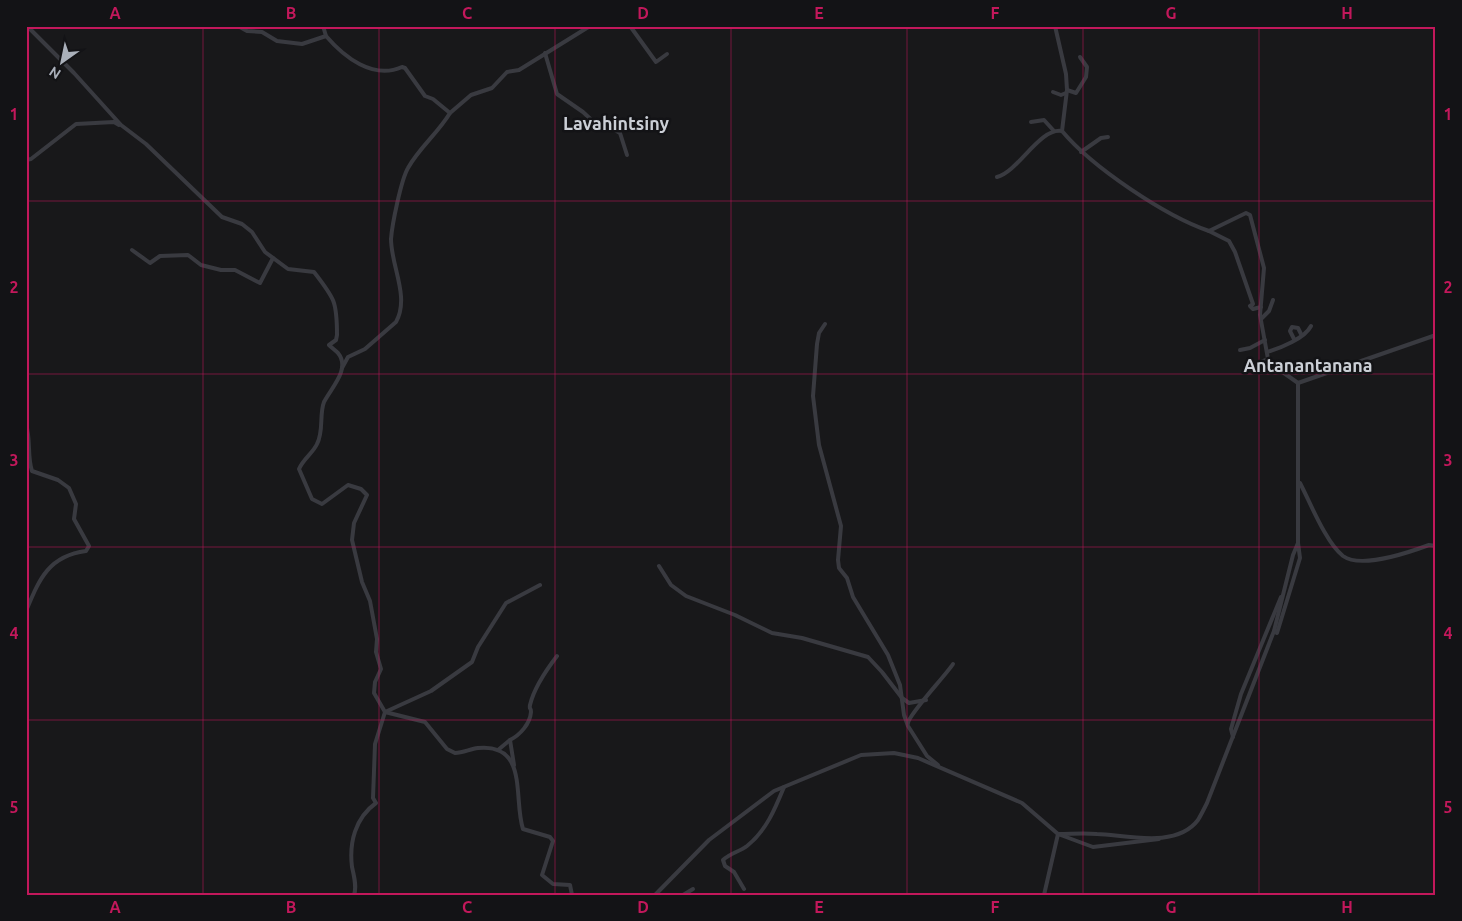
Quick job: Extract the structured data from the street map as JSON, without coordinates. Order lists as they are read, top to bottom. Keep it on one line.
{"districts":["Lavahintsiny","Antanantanana"],"north":"bottom left","grid":{"columns":["A","B","C","D","E","F","G","H"],"rows":["1","2","3","4","5"]}}
